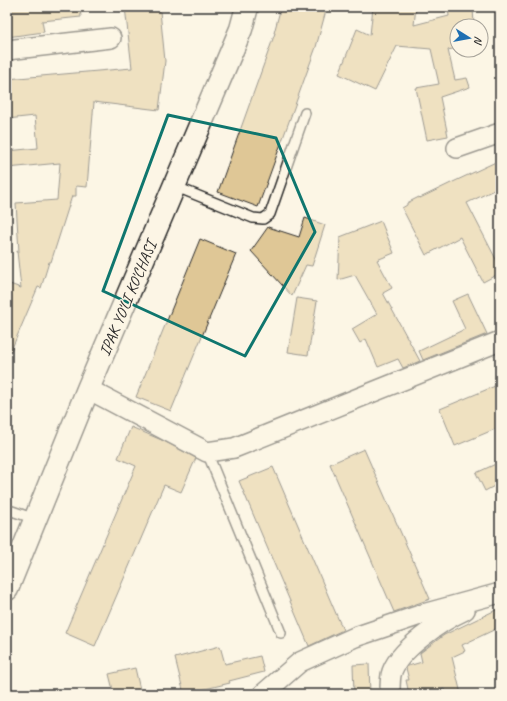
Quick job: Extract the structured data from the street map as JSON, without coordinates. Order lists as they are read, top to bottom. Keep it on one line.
{"streets":{"main road":["IPAK YO'LI KO'CHASI"]},"north":"right"}
